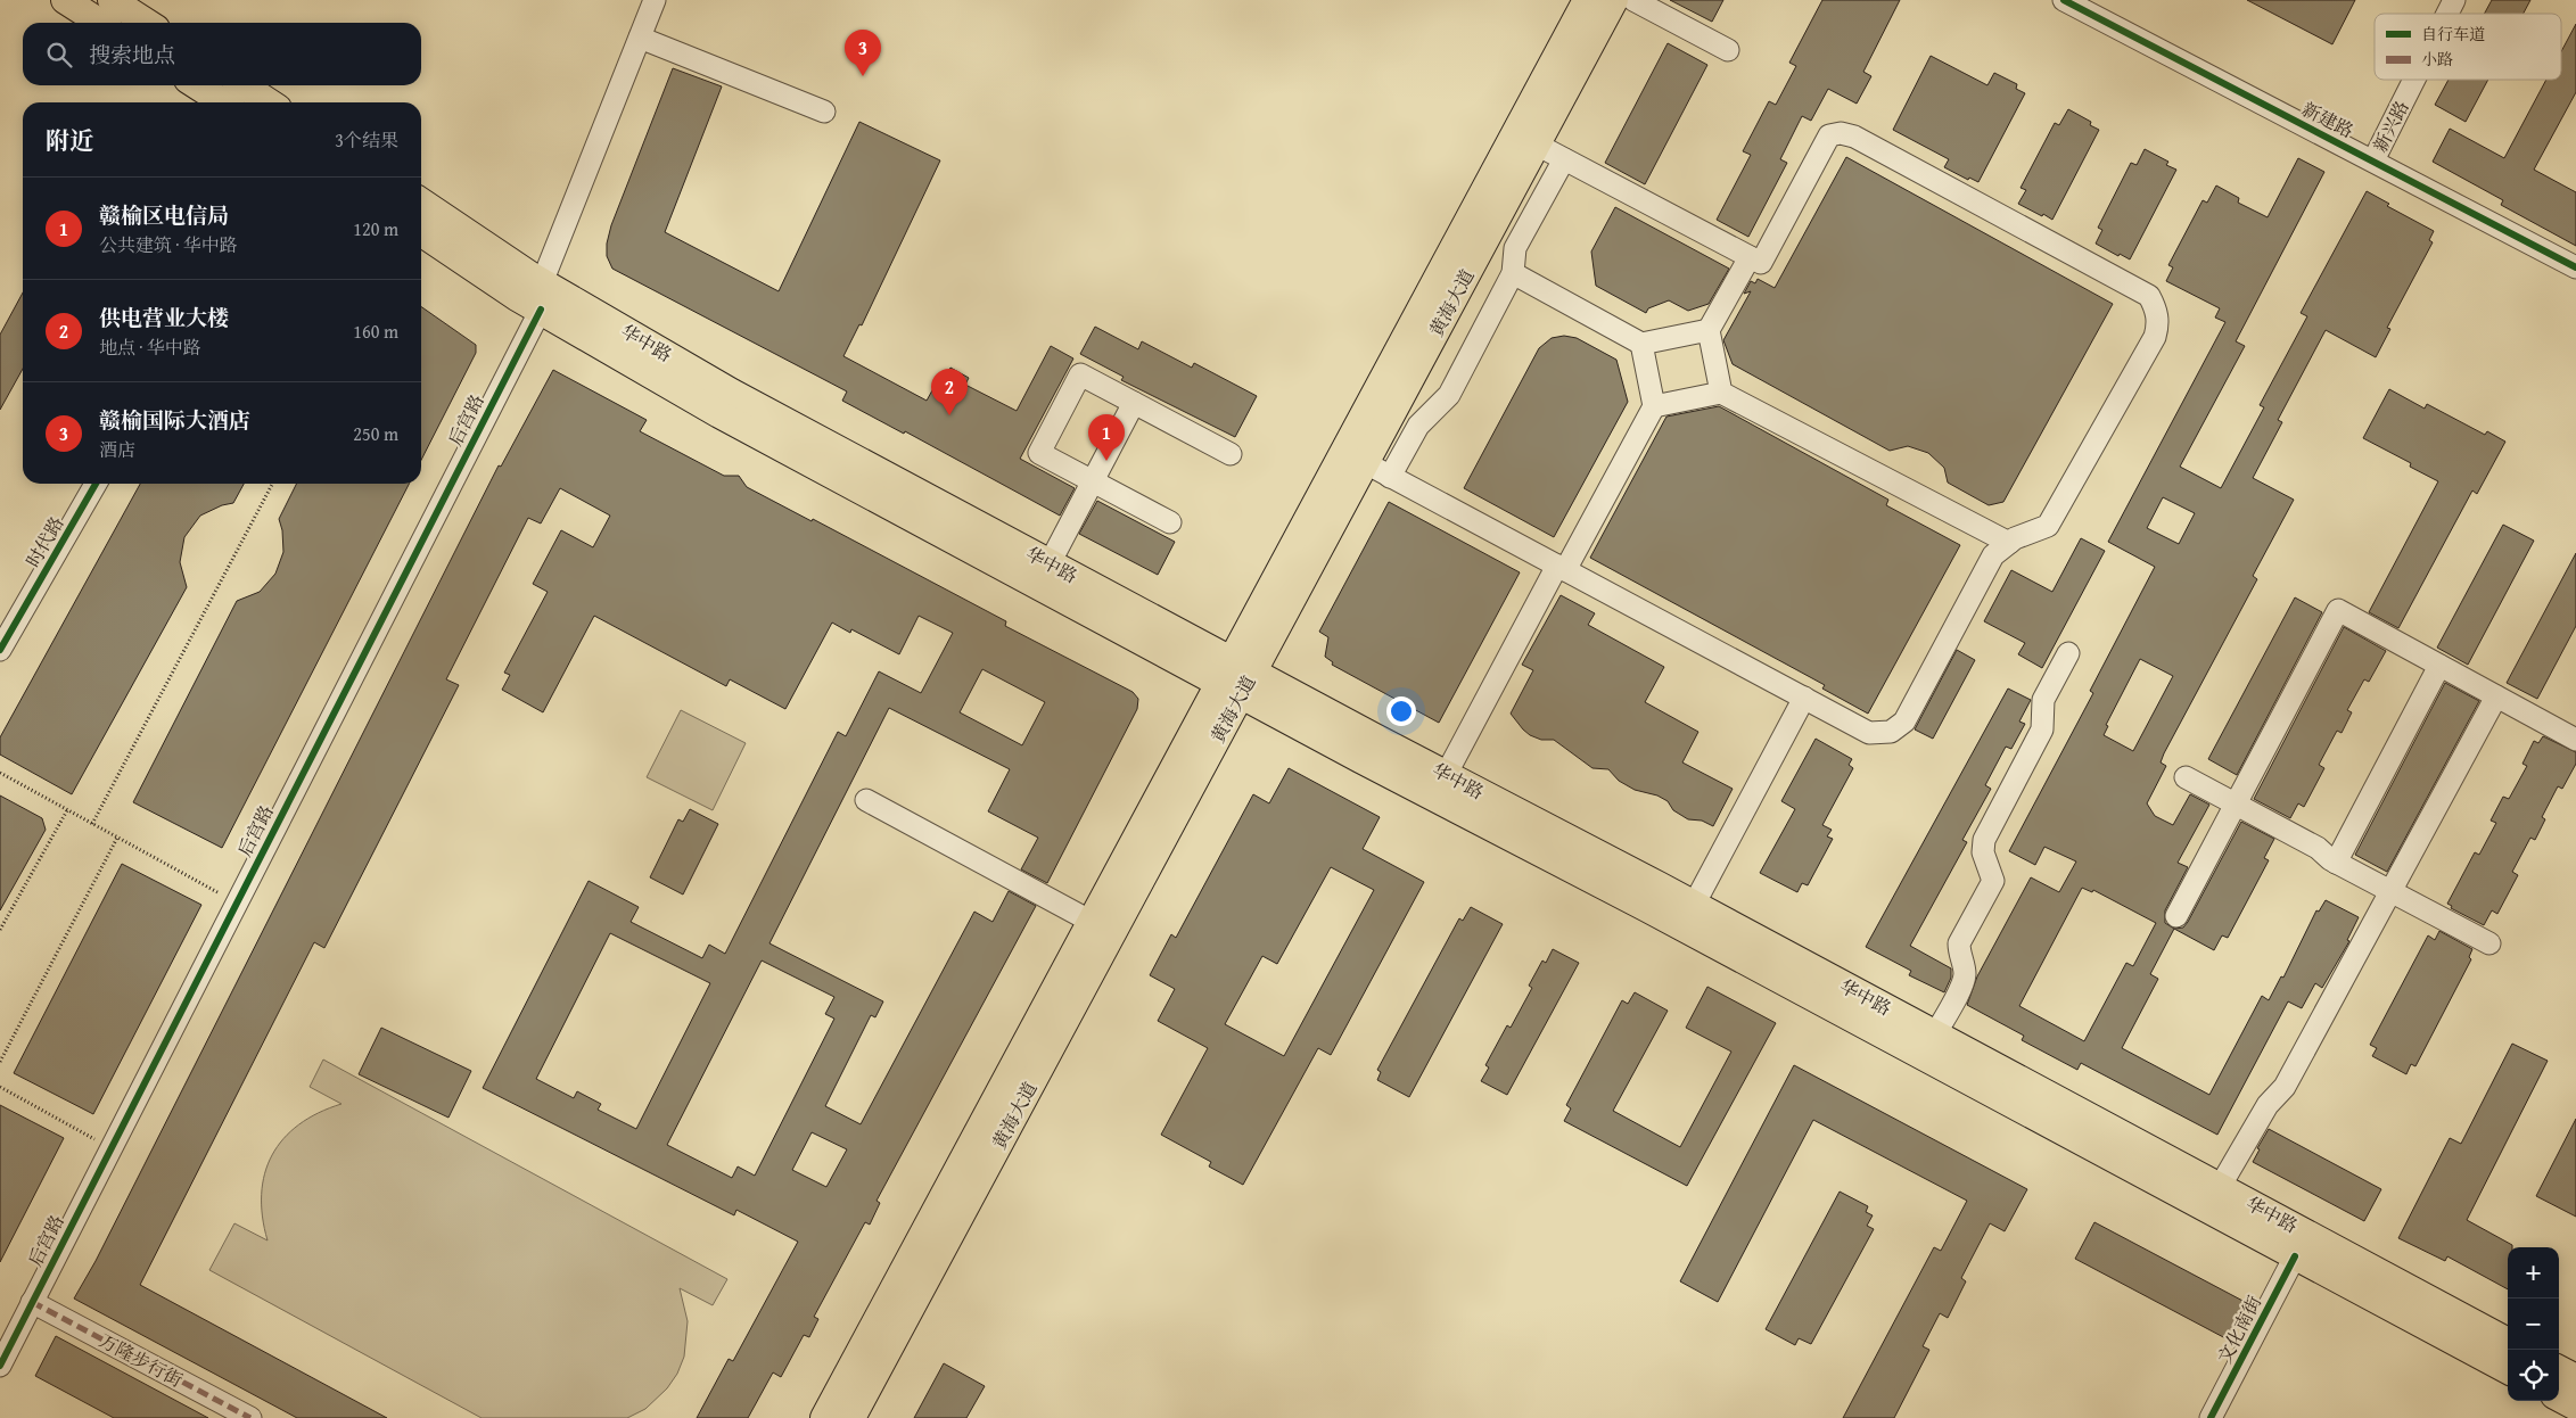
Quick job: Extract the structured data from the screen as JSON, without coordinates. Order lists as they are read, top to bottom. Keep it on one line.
{"streets":{"main road":["黄海大道","华中路"],"street":["新建路","新兴路","后宫路","时代路","文化南街","万隆步行街"]},"crossings":[["新建路","新兴路"],["黄海大道","华中路"],["华中路","后宫路"],["华中路","文化南街"],["后宫路","万隆步行街"]],"legend":["自行车道","小路"],"page":{"search":"搜索地点","pins":["3","2","1"],"heading":["附近","3个结果"],"list":[{"mark":"1","name":"赣榆区电信局","note":"公共建筑 · 华中路","value":"120 m"},{"mark":"2","name":"供电营业大楼","note":"地点 · 华中路","value":"160 m"},{"mark":"3","name":"赣榆国际大酒店","note":"酒店","value":"250 m"}],"map_buttons":["+","−"]}}
